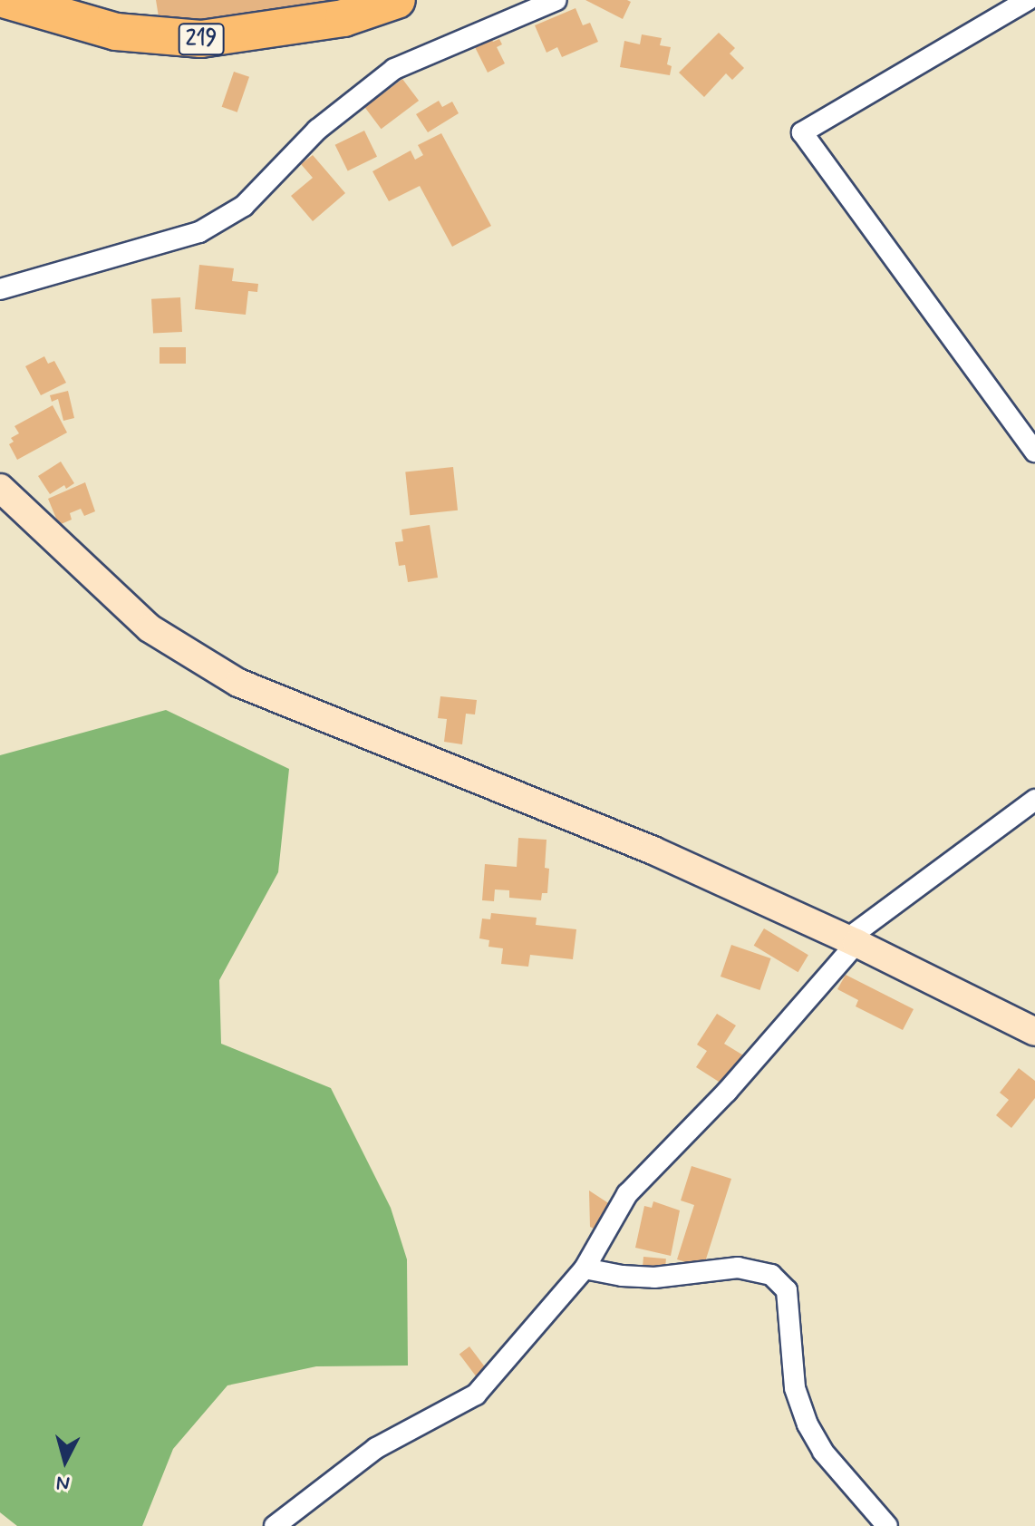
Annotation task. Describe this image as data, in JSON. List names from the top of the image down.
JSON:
{
  "streets": {
    "highway": ["219"]
  },
  "north": "bottom"
}
